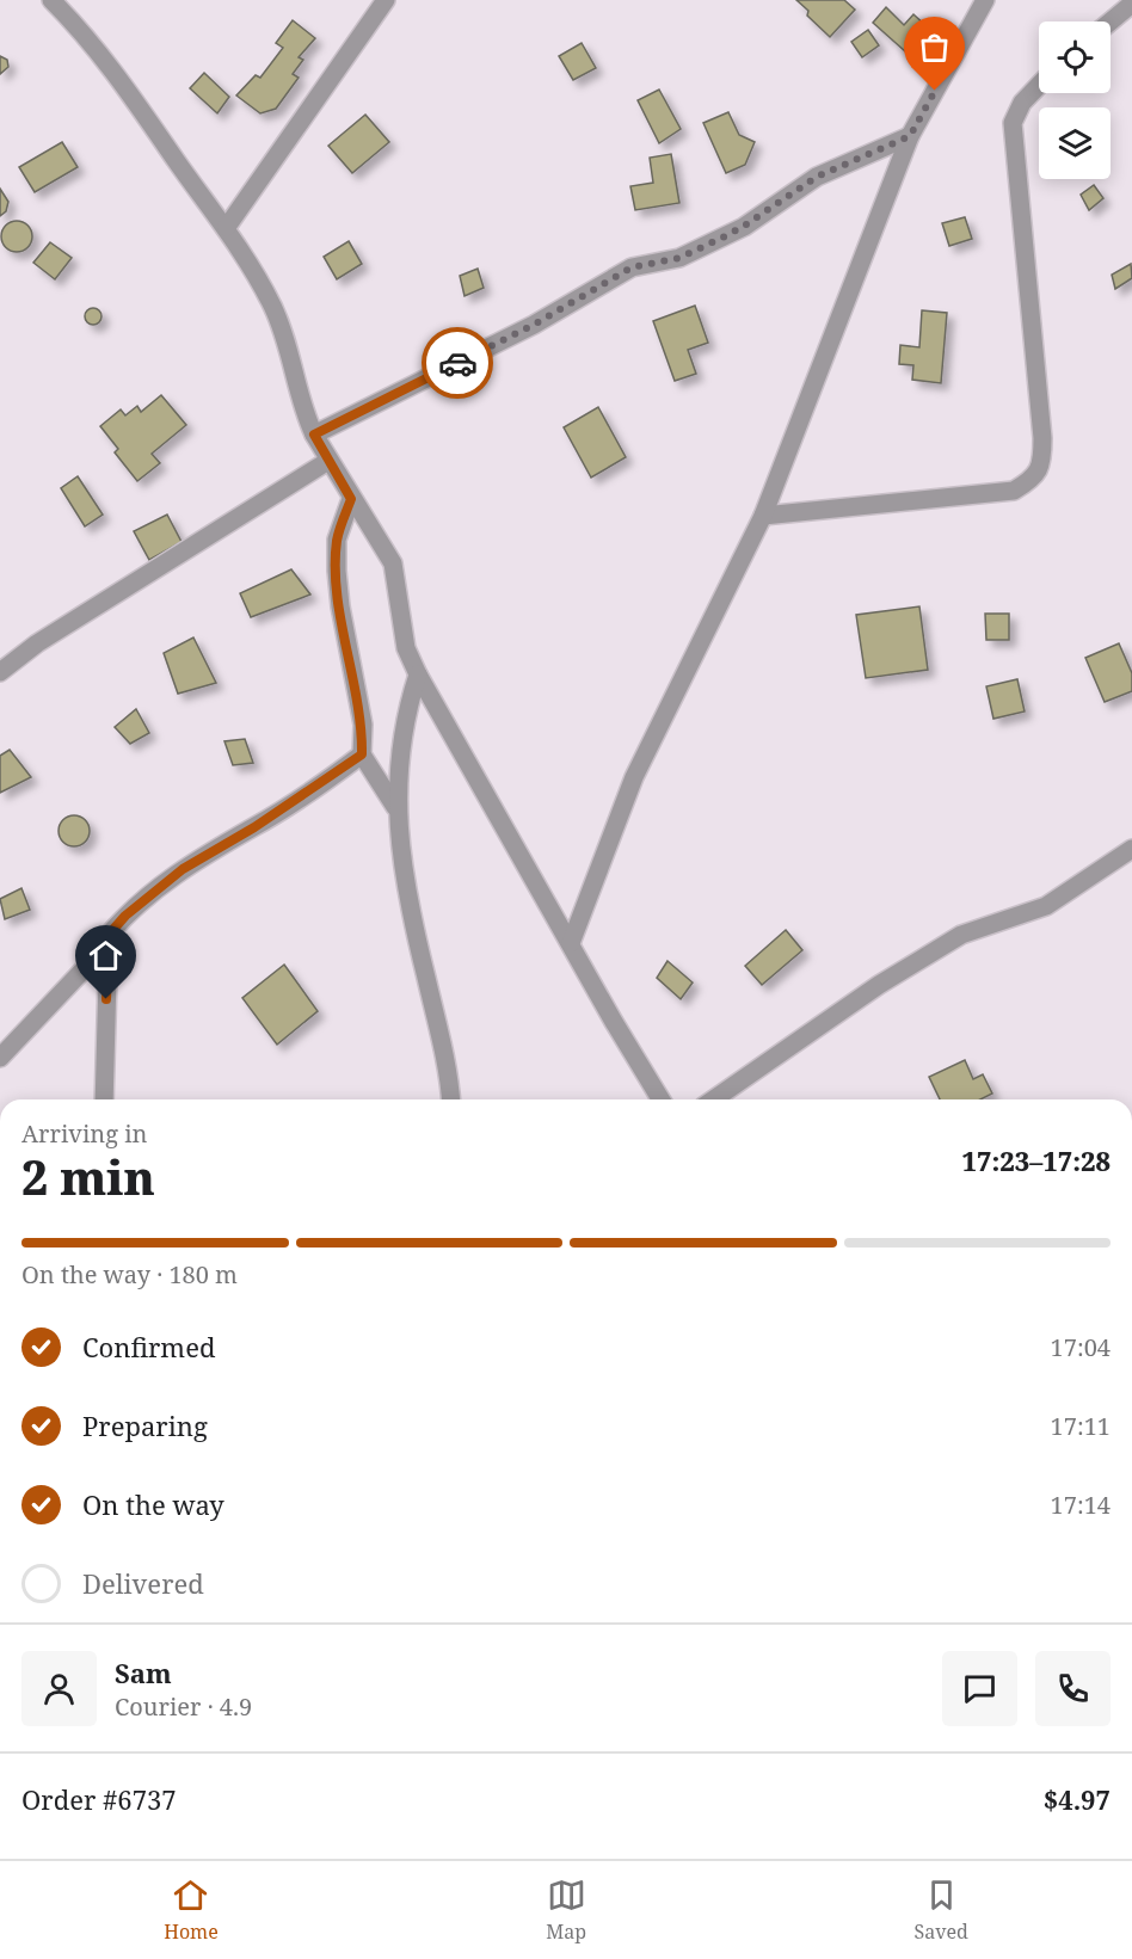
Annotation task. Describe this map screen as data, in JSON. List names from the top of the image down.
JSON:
{
  "page": {
    "heading": ["2 min", "Arriving in", "17:23–17:28"],
    "panel": [
      "Sam",
      "Courier · 4.9",
      "Order #6737",
      "$4.97"
    ],
    "bar": "On the way · 180 m",
    "list": [
      ["Confirmed", "17:04"],
      ["Preparing", "17:11"],
      ["On the way", "17:14"],
      "Delivered"
    ],
    "tabs": ["Home", "Map", "Saved"]
  }
}
